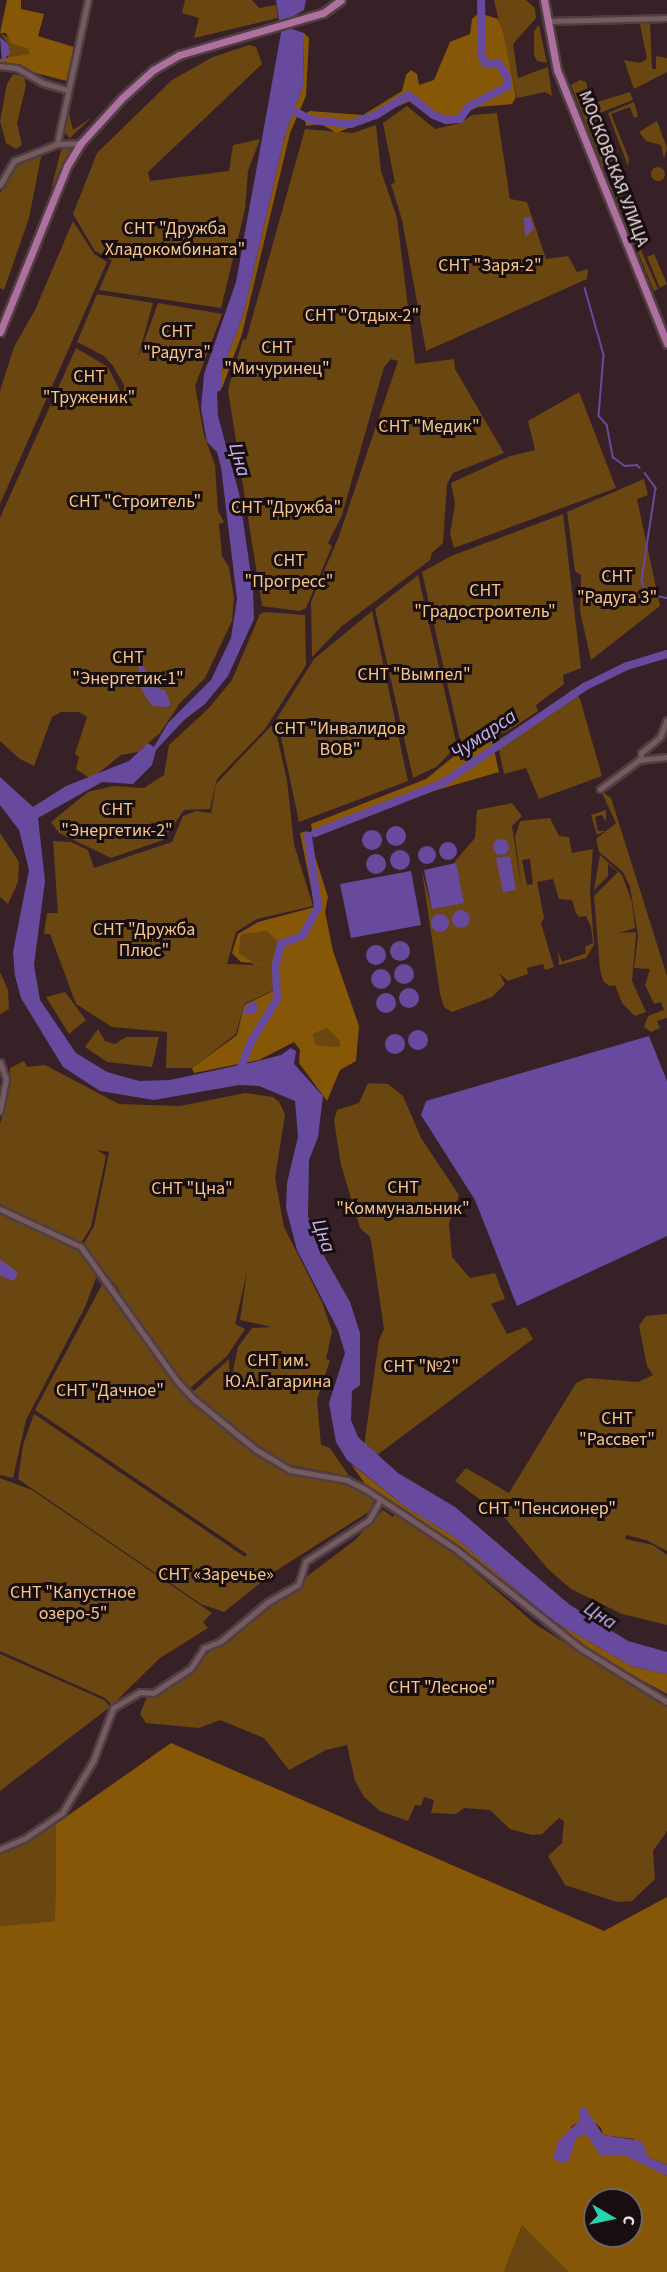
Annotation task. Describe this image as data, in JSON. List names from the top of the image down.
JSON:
{
  "streets": {
    "main road": ["МОСКОВСКАЯ УЛИЦА"]
  },
  "water": ["Цна", "Чумарса"],
  "parks": [
    "СНТ \"Дружба Хладокомбината\"",
    "СНТ \"Заря-2\"",
    "СНТ \"Отдых-2\"",
    "СНТ \"Радуга\"",
    "СНТ \"Мичуринец\"",
    "СНТ \"Труженик\"",
    "СНТ \"Медик\"",
    "СНТ \"Строитель\"",
    "СНТ \"Дружба\"",
    "СНТ \"Прогресс\"",
    "СНТ \"Радуга 3\"",
    "СНТ \"Градостроитель\"",
    "СНТ \"Энергетик-1\"",
    "СНТ \"Вымпел\"",
    "СНТ \"Инвалидов ВОВ\"",
    "СНТ \"Энергетик-2\"",
    "СНТ \"Дружба Плюс\"",
    "СНТ \"Цна\"",
    "СНТ \"Коммунальник\"",
    "СНТ им. Ю.А.Гагарина",
    "СНТ \"№2\"",
    "СНТ \"Дачное\"",
    "СНТ \"Рассвет\"",
    "СНТ \"Пенсионер\"",
    "СНТ «Заречье»",
    "СНТ \"Капустное озеро-5\"",
    "СНТ \"Лесное\""
  ],
  "north": "right"
}
